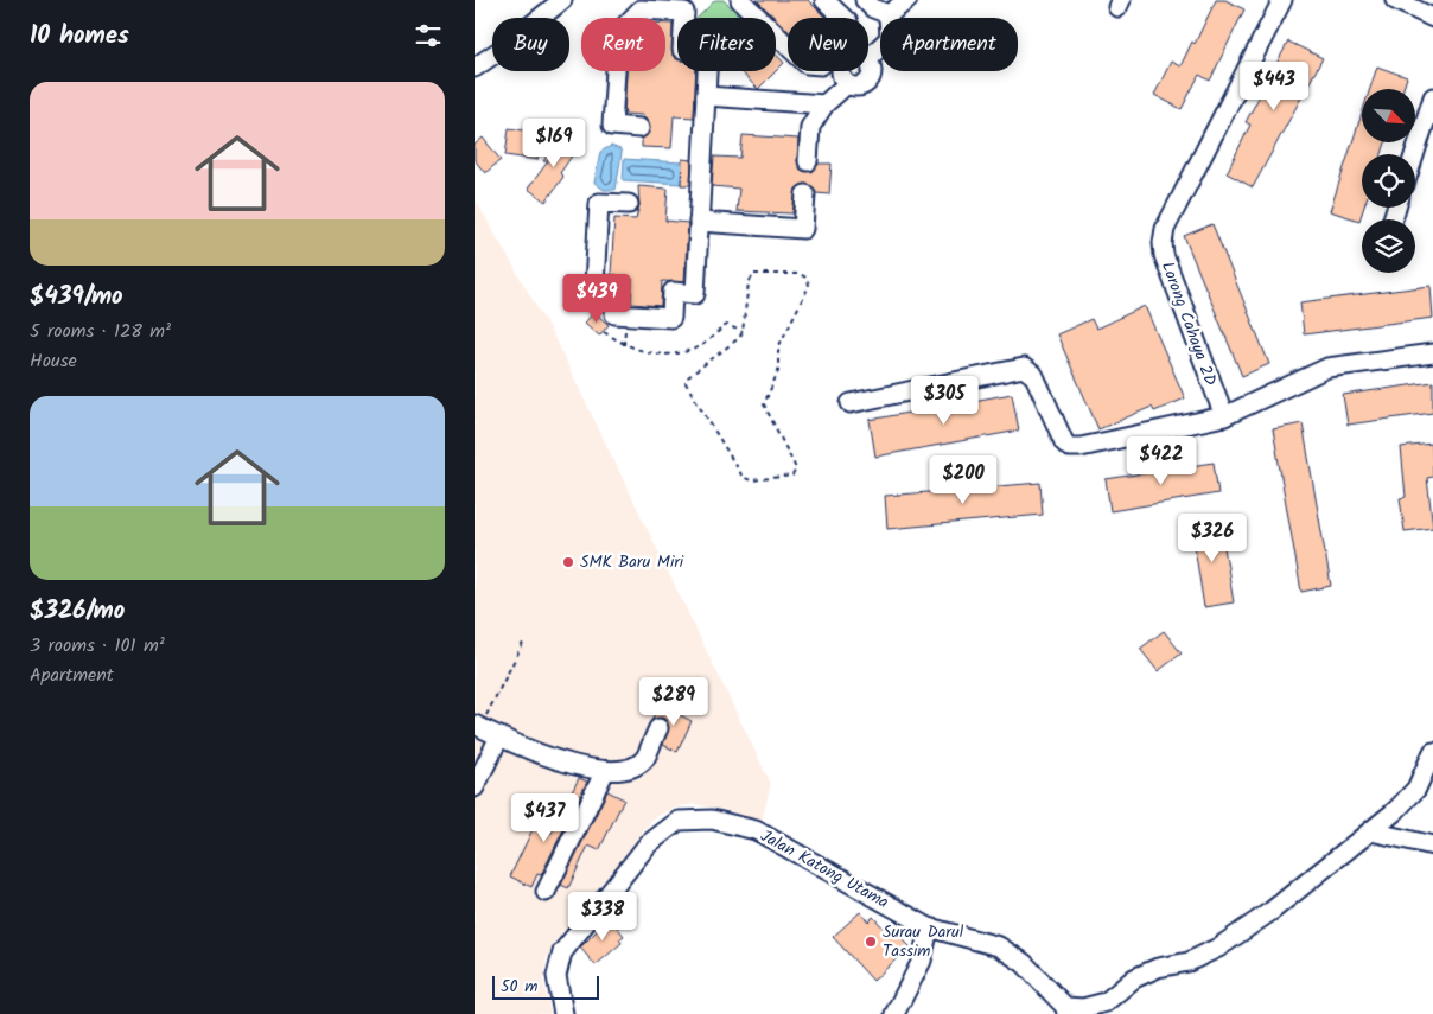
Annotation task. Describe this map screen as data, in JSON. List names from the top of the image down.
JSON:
{
  "streets": {
    "street": ["Lorong Cahaya 2D", "Jalan Katong Utama"]
  },
  "places": ["SMK Baru Miri", "Surau Darul Tassim"],
  "scale_bar": "50 m",
  "north": "bottom right",
  "page": {
    "heading": "10 homes",
    "chip": [
      "Buy",
      "Rent",
      "Filters",
      "New",
      "Apartment"
    ],
    "price": [
      "$443",
      "$169",
      "$439",
      "$305",
      "$422",
      "$200",
      "$326",
      "$289",
      "$437",
      "$338"
    ],
    "list": [
      {
        "name": "$439/mo",
        "note": "5 rooms · 128 m² · House"
      },
      {
        "name": "$326/mo",
        "note": "3 rooms · 101 m² · Apartment"
      }
    ],
    "scale": "50 m"
  }
}
